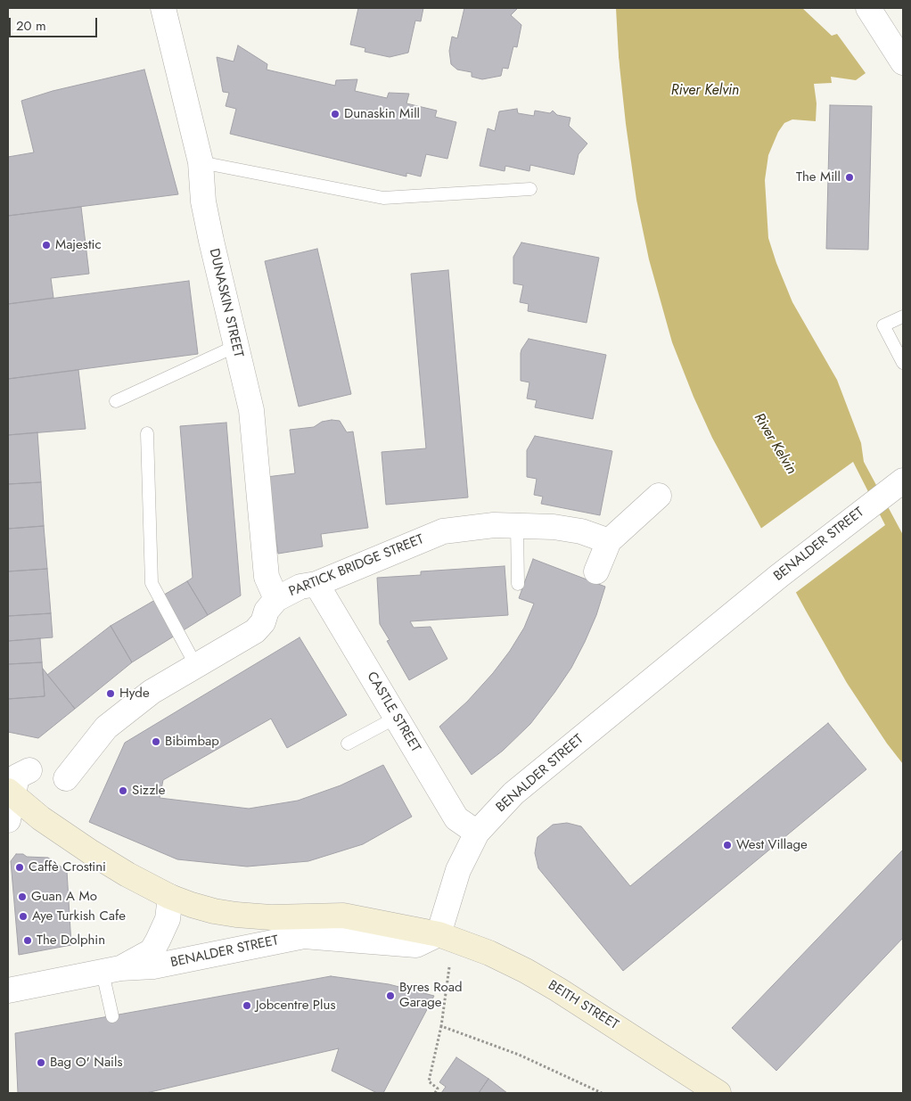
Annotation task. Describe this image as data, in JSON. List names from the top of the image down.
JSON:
{
  "streets": {
    "main road": ["BEITH STREET"],
    "street": [
      "DUNASKIN STREET",
      "BENALDER STREET",
      "PARTICK BRIDGE STREET",
      "CASTLE STREET"
    ]
  },
  "crossings": [
    ["DUNASKIN STREET", "PARTICK BRIDGE STREET"],
    ["BENALDER STREET", "CASTLE STREET"],
    ["BENALDER STREET", "BEITH STREET"],
    ["PARTICK BRIDGE STREET", "CASTLE STREET"]
  ],
  "water": ["River Kelvin"],
  "places": [
    "Dunaskin Mill",
    "The Mill",
    "Majestic",
    "Hyde",
    "Bibimbap",
    "Sizzle",
    "West Village",
    "Caffè Crostini",
    "Guan A Mo",
    "Aye Turkish Cafe",
    "The Dolphin",
    "Byres Road Garage",
    "Jobcentre Plus",
    "Bag O' Nails"
  ],
  "scale_bar": "20 m"
}
